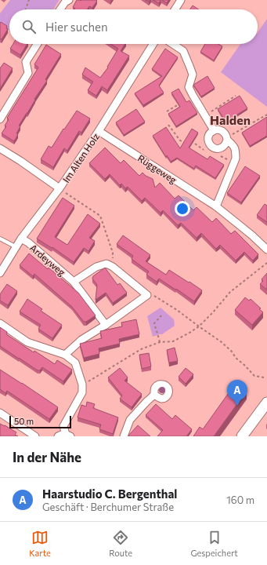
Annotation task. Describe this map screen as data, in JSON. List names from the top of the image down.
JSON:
{
  "streets": {
    "street": ["Im Alten Holz", "Rüggeweg", "Ardeyweg"]
  },
  "crossings": [
    ["Im Alten Holz", "Rüggeweg"],
    ["Im Alten Holz", "Ardeyweg"]
  ],
  "districts": ["Halden"],
  "scale_bar": "50 m",
  "page": {
    "search": "Hier suchen",
    "pins": "A",
    "scale": "50 m",
    "heading": "In der Nähe",
    "list": [
      {
        "mark": "A",
        "name": "Haarstudio C. Bergenthal",
        "note": "Geschäft · Berchumer Straße",
        "value": "160 m"
      }
    ],
    "nav": ["Karte", "Route", "Gespeichert"]
  }
}
